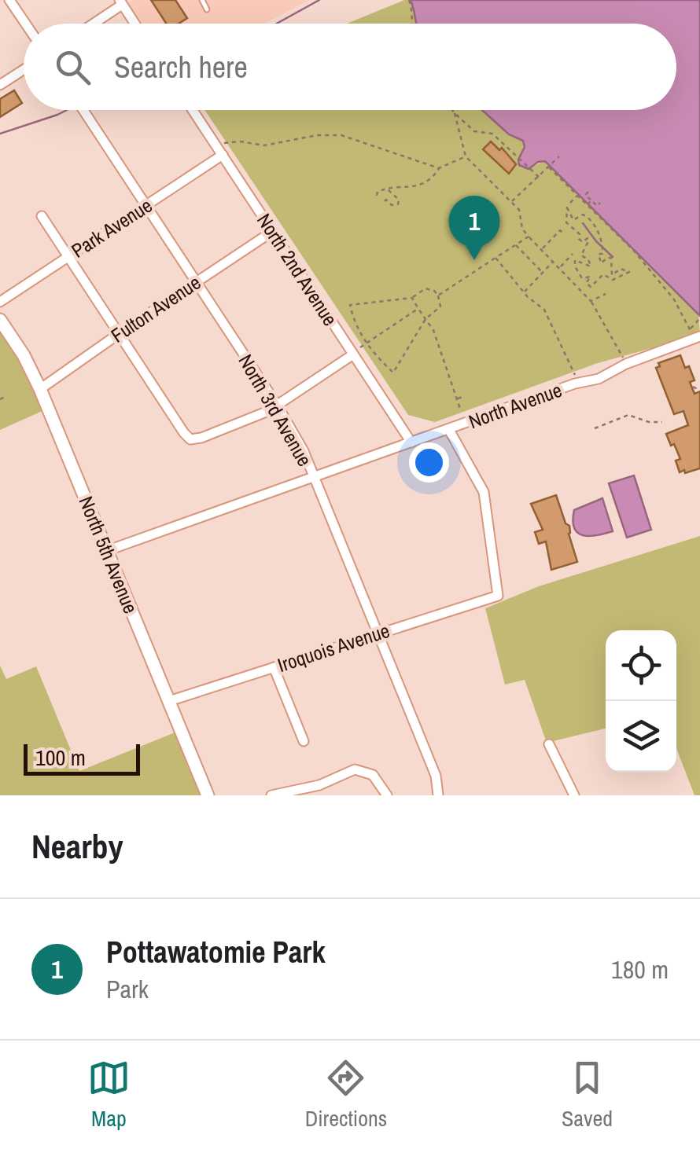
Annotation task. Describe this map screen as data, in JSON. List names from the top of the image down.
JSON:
{
  "streets": {
    "main road": ["North 5th Avenue"],
    "street": [
      "Park Avenue",
      "North 2nd Avenue",
      "Fulton Avenue",
      "North Avenue",
      "North 3rd Avenue",
      "Iroquois Avenue"
    ]
  },
  "crossings": [
    ["Park Avenue", "North 2nd Avenue"],
    ["Park Avenue", "North 3rd Avenue"],
    ["North 2nd Avenue", "Fulton Avenue"],
    ["North 2nd Avenue", "North Avenue"],
    ["Fulton Avenue", "North 3rd Avenue"],
    ["Fulton Avenue", "North 5th Avenue"],
    ["North Avenue", "North 3rd Avenue"],
    ["North Avenue", "North 5th Avenue"],
    ["North Avenue", "Iroquois Avenue"],
    ["North 3rd Avenue", "Iroquois Avenue"],
    ["North 5th Avenue", "Iroquois Avenue"]
  ],
  "scale_bar": "100 m",
  "page": {
    "search": "Search here",
    "pins": "1",
    "scale": "100 m",
    "heading": "Nearby",
    "list": [
      {
        "mark": "1",
        "name": "Pottawatomie Park",
        "note": "Park",
        "value": "180 m"
      }
    ],
    "nav": ["Map", "Directions", "Saved"]
  }
}
